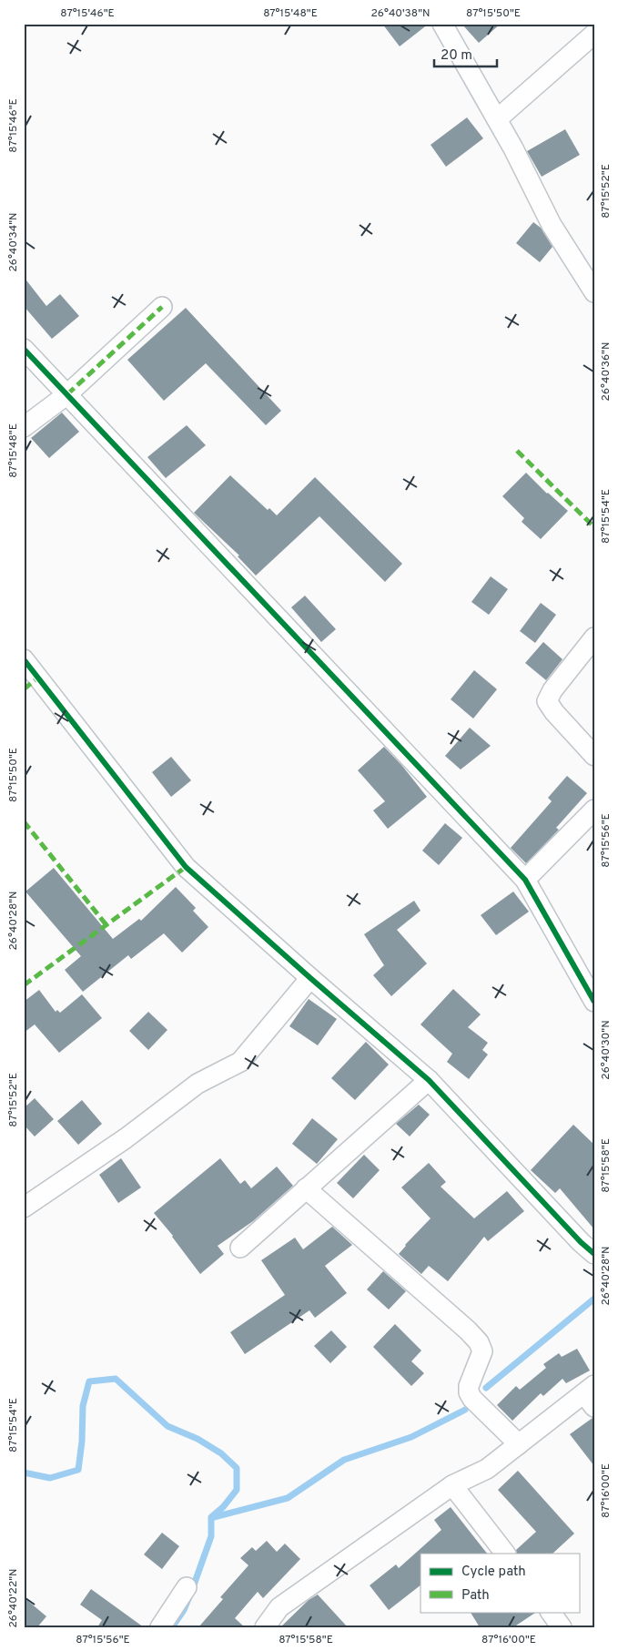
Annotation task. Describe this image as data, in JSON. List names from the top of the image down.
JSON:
{
  "legend": ["Cycle path", "Path"],
  "scale_bar": "20 m",
  "coordinates": [
    "87°15'46\"E",
    "87°15'48\"E",
    "26°40'38\"N",
    "87°15'50\"E",
    "87°15'52\"E",
    "26°40'34\"N",
    "26°40'36\"N",
    "87°15'54\"E",
    "87°15'56\"E",
    "26°40'28\"N",
    "26°40'30\"N",
    "87°15'58\"E",
    "87°16'00\"E",
    "26°40'22\"N"
  ]
}
